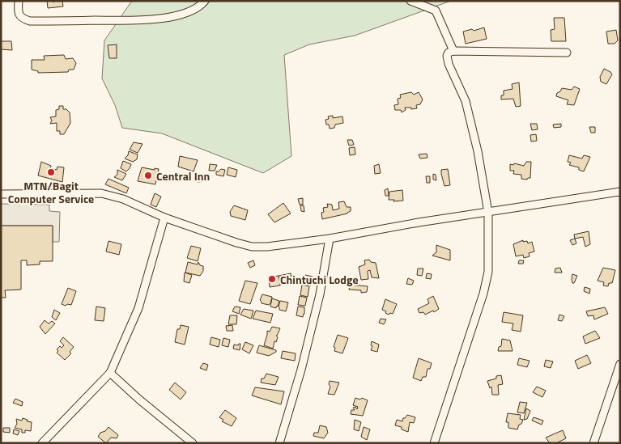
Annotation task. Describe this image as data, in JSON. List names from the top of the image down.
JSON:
{
  "places": ["MTN/Bagit Computer Service", "Central Inn", "Chintuchi Lodge"]
}
